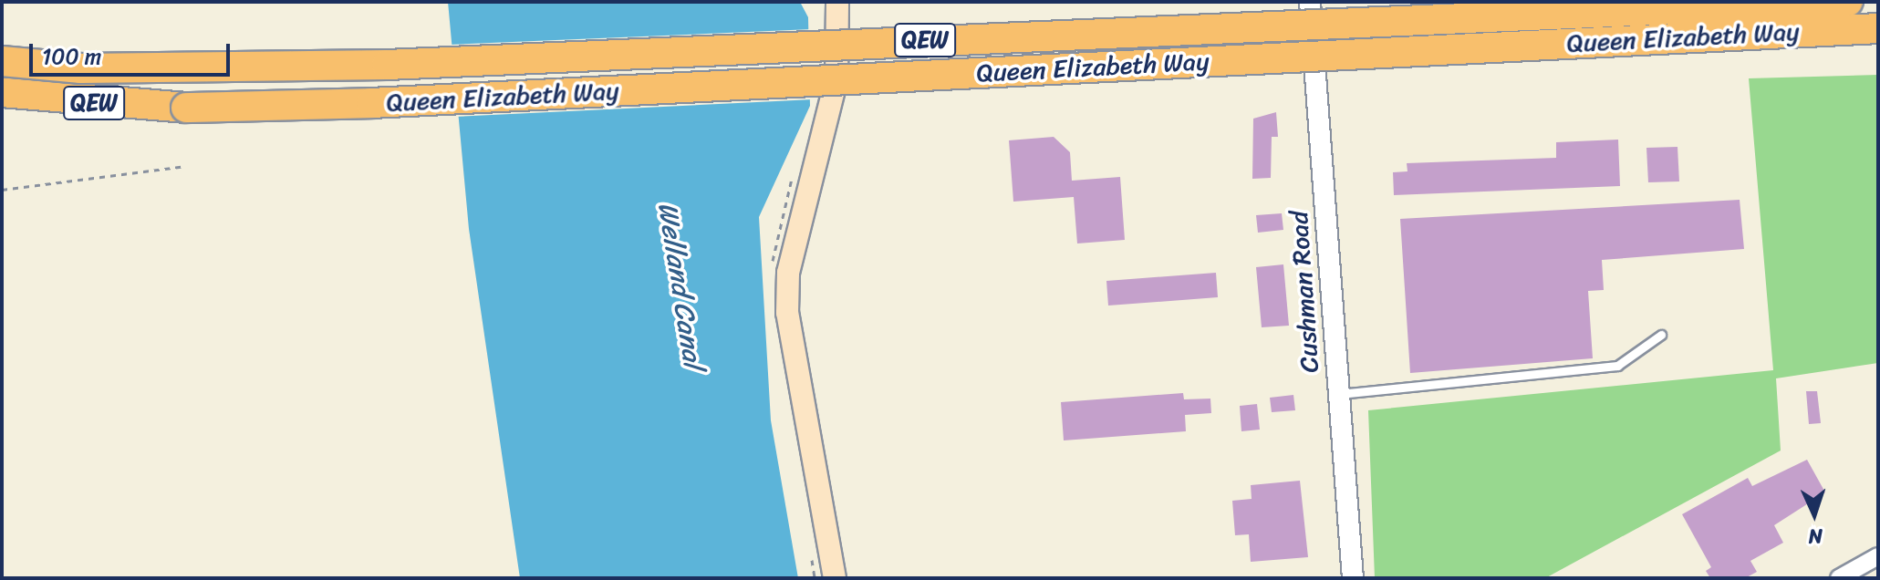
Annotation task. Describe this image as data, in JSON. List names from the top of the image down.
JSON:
{
  "streets": {
    "highway": ["Queen Elizabeth Way", "QEW"],
    "street": ["Cushman Road"]
  },
  "water": ["Welland Canal"],
  "scale_bar": "100 m",
  "north": "bottom"
}
